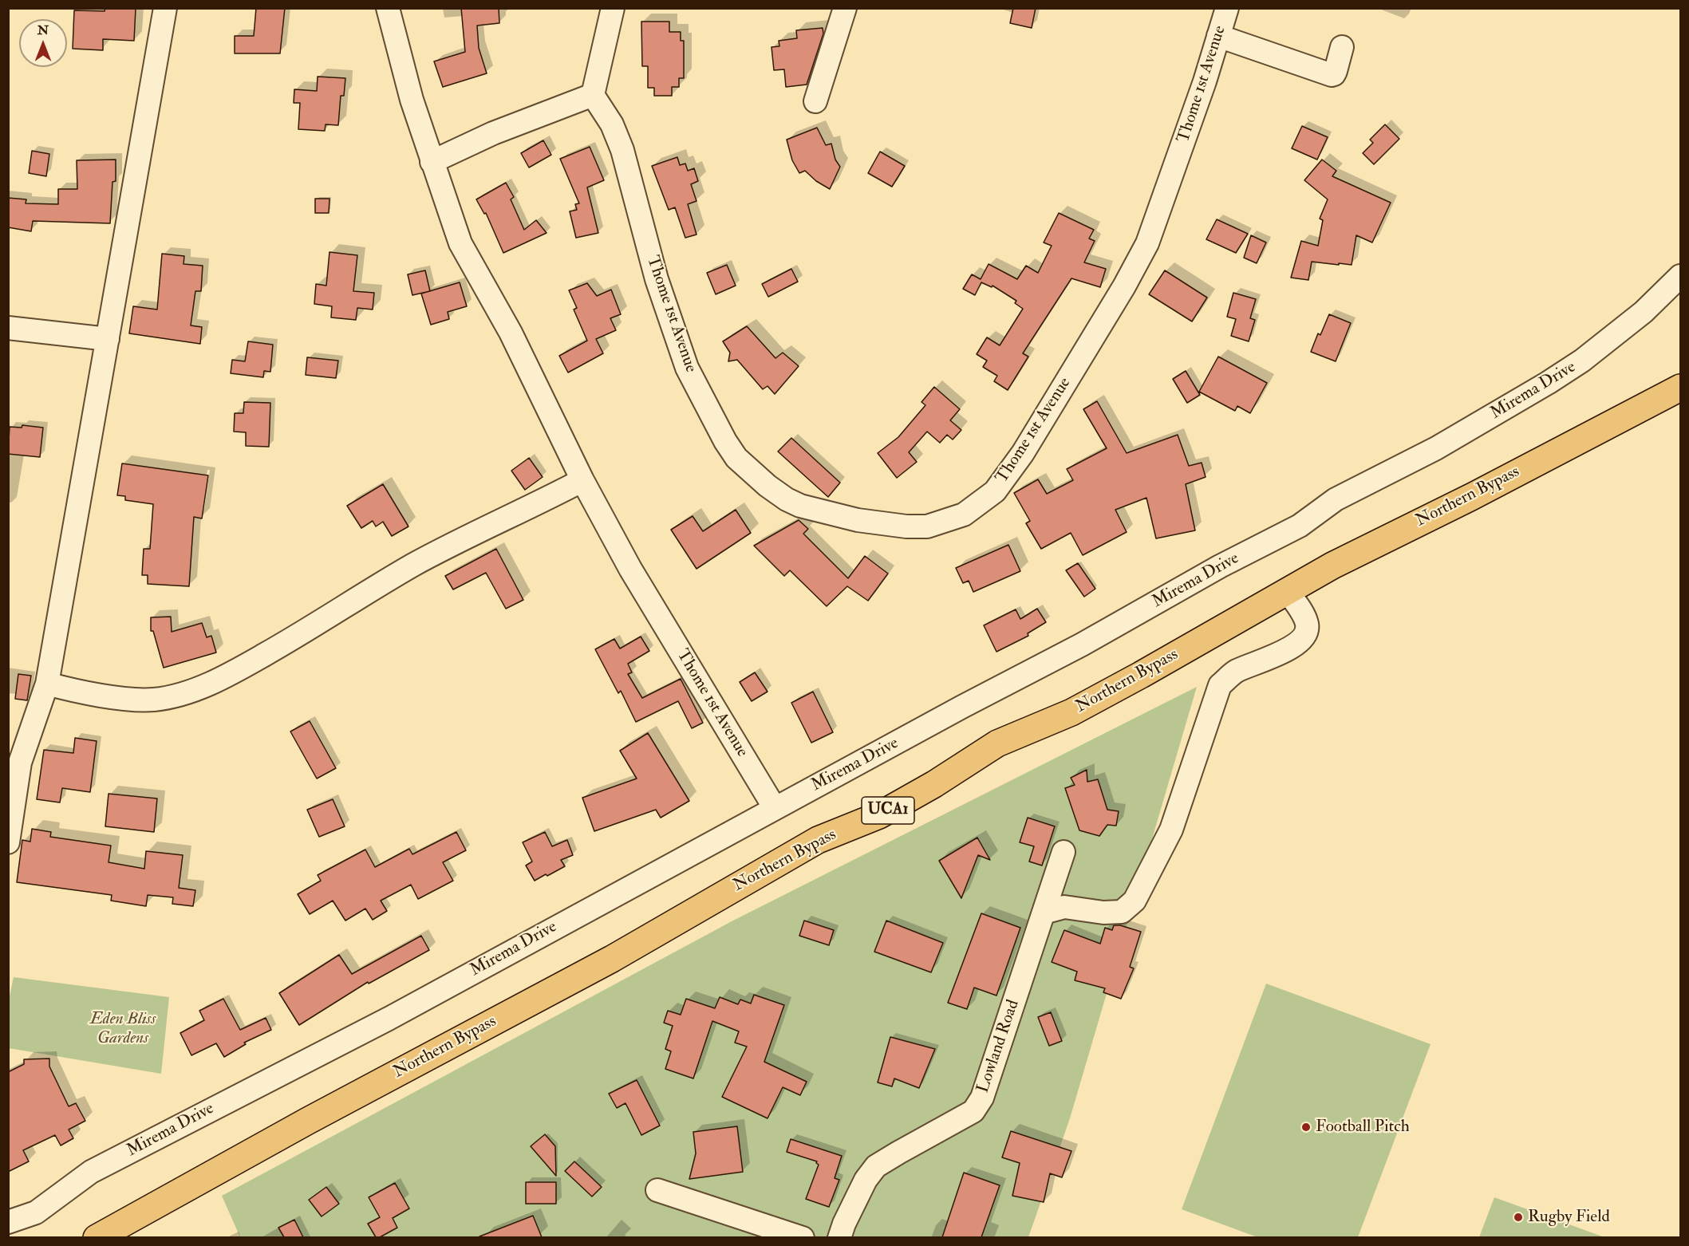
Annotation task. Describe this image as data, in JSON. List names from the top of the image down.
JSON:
{
  "streets": {
    "main road": ["Northern Bypass", "UCA1"],
    "street": ["Thome 1st Avenue", "Mirema Drive", "Lowland Road"]
  },
  "crossings": [
    ["Thome 1st Avenue", "Mirema Drive"]
  ],
  "parks": ["Eden Bliss Gardens"],
  "places": ["Football Pitch", "Rugby Field"],
  "north": "top"
}
